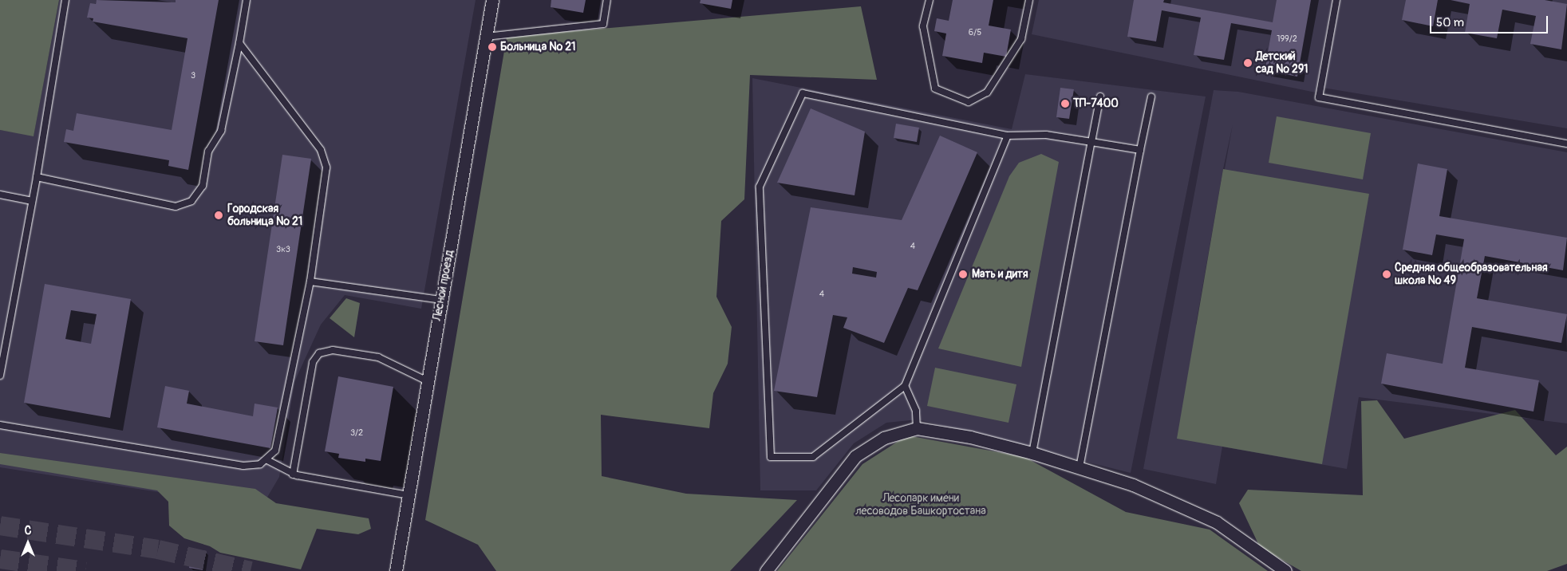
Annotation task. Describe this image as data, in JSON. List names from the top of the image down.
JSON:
{
  "streets": {
    "street": ["Лесной проезд"]
  },
  "parks": ["Лесопарк имени лесоводов Башкортостана"],
  "places": [
    "Больница № 21",
    "Детский сад № 291",
    "ТП-7400",
    "Городская больница № 21",
    "Мать и дитя",
    "Средняя общеобразовательная школа № 49"
  ],
  "house_numbers": [
    "6/5",
    "199/2",
    "3",
    "4",
    "3к3",
    "4",
    "3/2"
  ],
  "scale_bar": "50 m",
  "north": "top"
}
